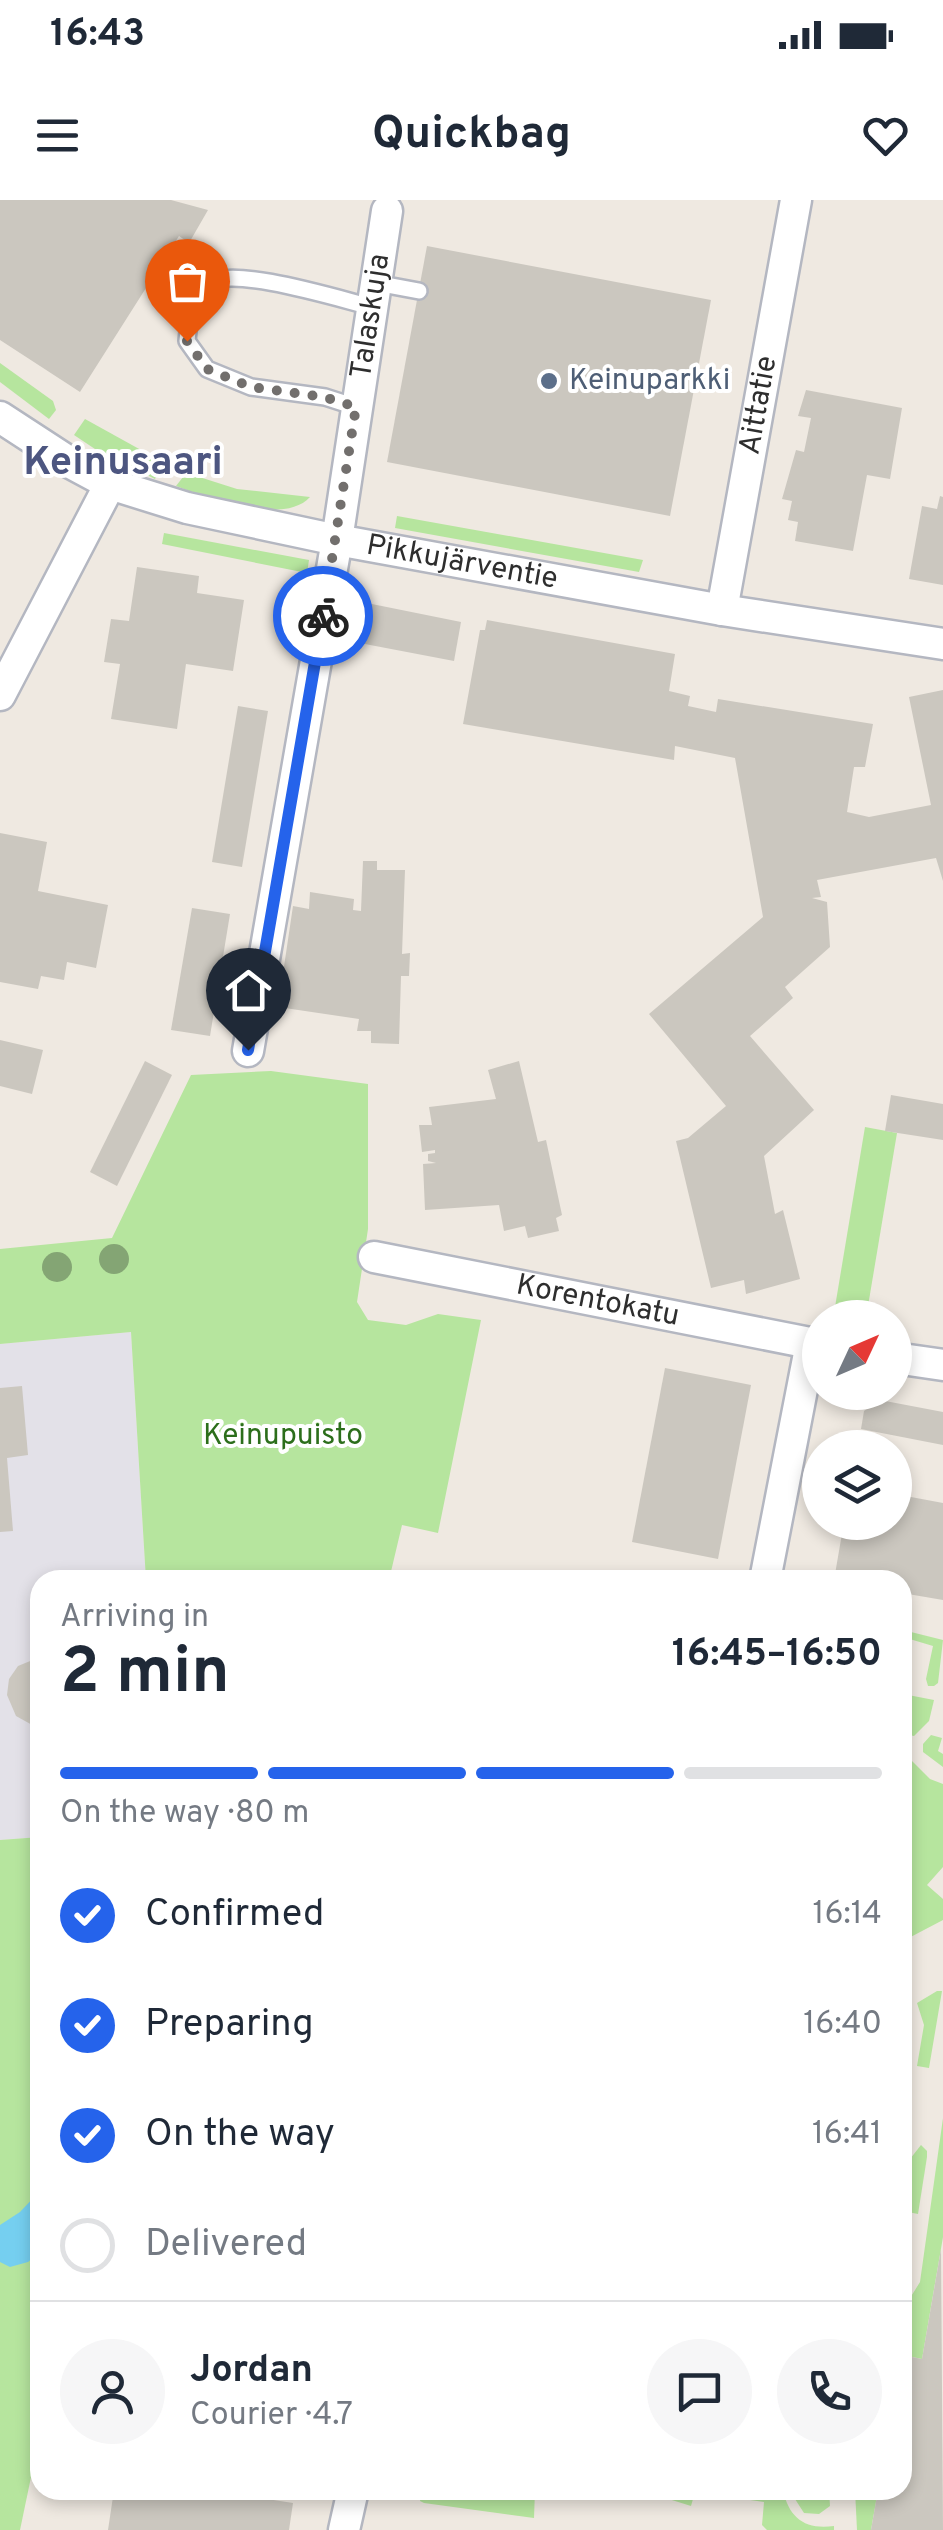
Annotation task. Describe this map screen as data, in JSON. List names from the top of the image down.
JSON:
{
  "streets": {
    "street": [
      "Talaskuja",
      "Aittatie",
      "Pikkujärventie",
      "Korentokatu"
    ]
  },
  "crossings": [
    ["Talaskuja", "Pikkujärventie"],
    ["Aittatie", "Pikkujärventie"]
  ],
  "districts": ["Keinusaari"],
  "parks": ["Keinupuisto"],
  "places": ["Keinuparkki"],
  "north": "top right",
  "page": {
    "status": "16:43",
    "header": "Quickbag",
    "heading": ["2 min", "Arriving in", "16:45–16:50"],
    "panel": ["Jordan", "Courier · 4.7"],
    "bar": "On the way · 80 m",
    "list": [
      ["Confirmed", "16:14"],
      ["Preparing", "16:40"],
      ["On the way", "16:41"],
      "Delivered"
    ]
  }
}
